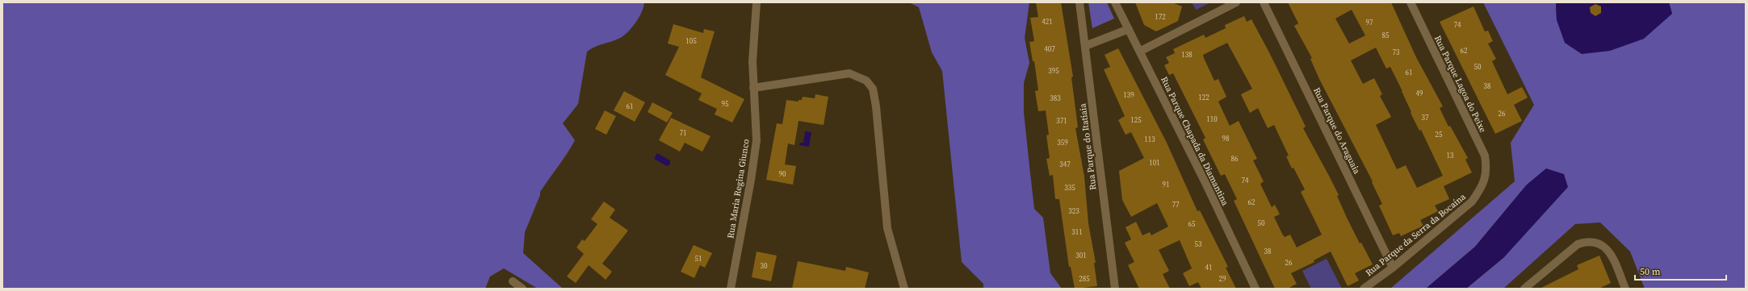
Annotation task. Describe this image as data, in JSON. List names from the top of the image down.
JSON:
{
  "streets": {
    "street": [
      "Rua Parque Lagoa do Peixe",
      "Rua Parque do Araguaia",
      "Rua Parque Chapada da Diamantina",
      "Rua Parque do Itatiaia",
      "Rua Maria Regina Giunco",
      "Rua Parque da Serra da Bocaína"
    ]
  },
  "crossings": [
    ["Rua Parque Lagoa do Peixe", "Rua Parque da Serra da Bocaína"],
    ["Rua Parque do Araguaia", "Rua Parque da Serra da Bocaína"]
  ],
  "house_numbers": [
    "172",
    "421",
    "97",
    "74",
    "85",
    "105",
    "407",
    "62",
    "73",
    "138",
    "50",
    "395",
    "61",
    "38",
    "49",
    "139",
    "122",
    "383",
    "95",
    "61",
    "26",
    "37",
    "110",
    "125",
    "371",
    "71",
    "25",
    "98",
    "113",
    "359",
    "13",
    "86",
    "101",
    "347",
    "90",
    "74",
    "91",
    "335",
    "62",
    "77",
    "323",
    "50",
    "65",
    "311",
    "53",
    "38",
    "301",
    "51",
    "26",
    "30",
    "41",
    "285",
    "29"
  ],
  "scale_bar": "50 m"
}
